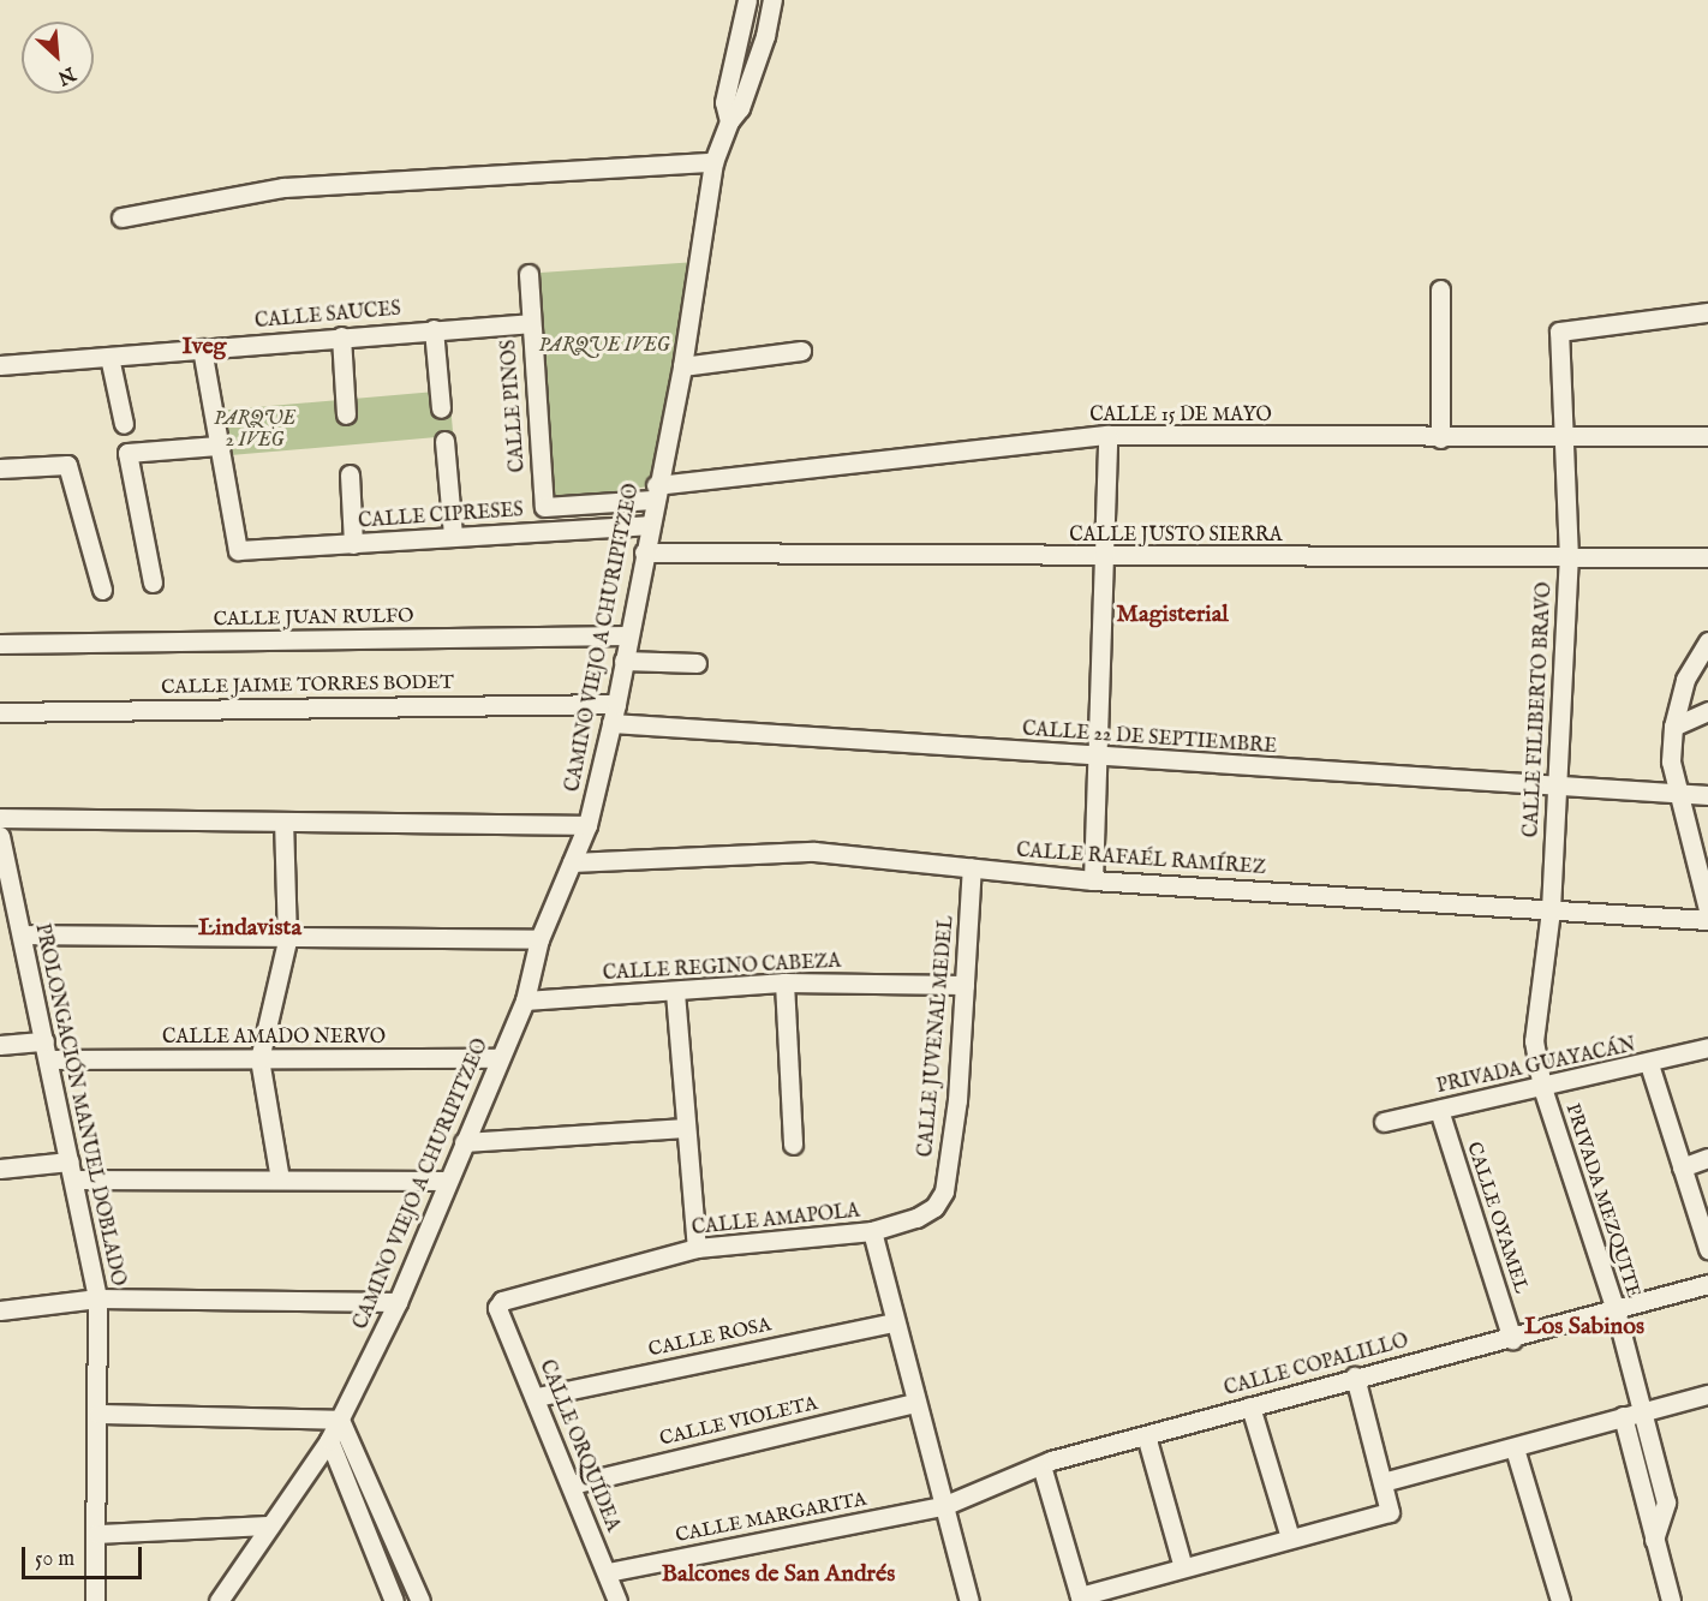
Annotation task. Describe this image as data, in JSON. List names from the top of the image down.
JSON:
{
  "streets": {
    "street": [
      "CALLE SAUCES",
      "CALLE PINOS",
      "CALLE 15 DE MAYO",
      "CALLE CIPRESES",
      "CALLE JUSTO SIERRA",
      "CALLE JUAN RULFO",
      "CAMINO VIEJO A CHURIPITZEO",
      "CALLE JAIME TORRES BODET",
      "CALLE FILIBERTO BRAVO",
      "CALLE 22 DE SEPTIEMBRE",
      "CALLE RAFAÉL RAMÍREZ",
      "CALLE REGINO CABEZA",
      "CALLE JUVENAL MEDEL",
      "CALLE AMADO NERVO",
      "PRIVADA GUAYACÁN",
      "PROLONGACIÓN MANUEL DOBLADO",
      "PRIVADA MEZQUITE",
      "CALLE OYAMEL",
      "CALLE AMAPOLA",
      "CALLE ROSA",
      "CALLE COPALILLO",
      "CALLE VIOLETA",
      "CALLE ORQUÍDEA",
      "CALLE MARGARITA"
    ]
  },
  "crossings": [
    ["CALLE SAUCES", "CALLE PINOS"],
    ["CALLE PINOS", "CALLE 15 DE MAYO"],
    ["CALLE PINOS", "CAMINO VIEJO A CHURIPITZEO"],
    ["CALLE 15 DE MAYO", "CAMINO VIEJO A CHURIPITZEO"],
    ["CALLE 15 DE MAYO", "CALLE FILIBERTO BRAVO"],
    ["CALLE CIPRESES", "CAMINO VIEJO A CHURIPITZEO"],
    ["CALLE JUSTO SIERRA", "CAMINO VIEJO A CHURIPITZEO"],
    ["CALLE JUSTO SIERRA", "CALLE FILIBERTO BRAVO"],
    ["CALLE JUAN RULFO", "CAMINO VIEJO A CHURIPITZEO"],
    ["CAMINO VIEJO A CHURIPITZEO", "CALLE JAIME TORRES BODET"],
    ["CAMINO VIEJO A CHURIPITZEO", "CALLE 22 DE SEPTIEMBRE"],
    ["CAMINO VIEJO A CHURIPITZEO", "CALLE RAFAÉL RAMÍREZ"],
    ["CAMINO VIEJO A CHURIPITZEO", "CALLE REGINO CABEZA"],
    ["CAMINO VIEJO A CHURIPITZEO", "CALLE AMADO NERVO"],
    ["CALLE FILIBERTO BRAVO", "CALLE 22 DE SEPTIEMBRE"],
    ["CALLE FILIBERTO BRAVO", "CALLE RAFAÉL RAMÍREZ"],
    ["CALLE FILIBERTO BRAVO", "PRIVADA GUAYACÁN"],
    ["CALLE FILIBERTO BRAVO", "PRIVADA MEZQUITE"],
    ["CALLE RAFAÉL RAMÍREZ", "CALLE JUVENAL MEDEL"],
    ["CALLE REGINO CABEZA", "CALLE JUVENAL MEDEL"],
    ["CALLE JUVENAL MEDEL", "CALLE AMAPOLA"],
    ["CALLE AMADO NERVO", "PROLONGACIÓN MANUEL DOBLADO"],
    ["PRIVADA GUAYACÁN", "PRIVADA MEZQUITE"],
    ["PRIVADA GUAYACÁN", "CALLE OYAMEL"],
    ["PRIVADA MEZQUITE", "CALLE COPALILLO"],
    ["CALLE OYAMEL", "CALLE COPALILLO"],
    ["CALLE AMAPOLA", "CALLE ORQUÍDEA"],
    ["CALLE ROSA", "CALLE ORQUÍDEA"],
    ["CALLE COPALILLO", "CALLE MARGARITA"],
    ["CALLE VIOLETA", "CALLE ORQUÍDEA"],
    ["CALLE ORQUÍDEA", "CALLE MARGARITA"]
  ],
  "districts": [
    "Iveg",
    "Magisterial",
    "Lindavista",
    "Los Sabinos",
    "Balcones de San Andrés"
  ],
  "parks": ["PARQUE IVEG", "PARQUE 2 IVEG"],
  "scale_bar": "50 m",
  "north": "bottom right"
}
